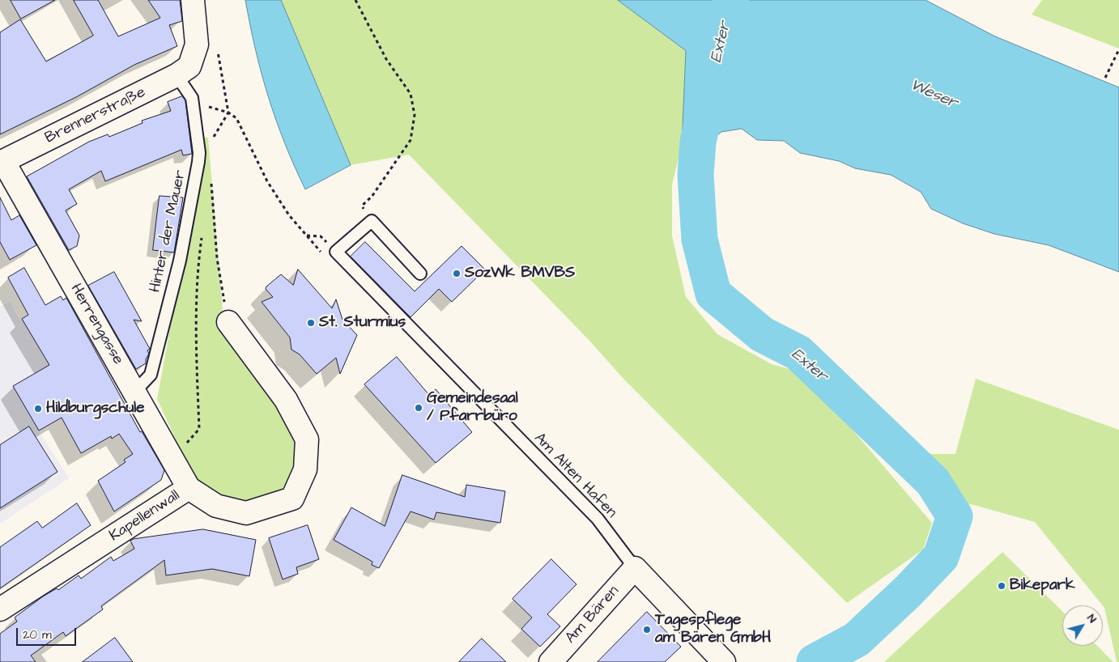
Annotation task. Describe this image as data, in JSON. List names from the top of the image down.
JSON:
{
  "streets": {
    "street": [
      "Brennerstraße",
      "Herrengasse",
      "Kapellenwall",
      "Am Bären"
    ],
    "lane": ["Hinter der Mauer", "Am Alten Hafen"]
  },
  "crossings": [
    ["Brennerstraße", "Hinter der Mauer"],
    ["Brennerstraße", "Herrengasse"],
    ["Hinter der Mauer", "Herrengasse"],
    ["Herrengasse", "Kapellenwall"],
    ["Am Alten Hafen", "Am Bären"]
  ],
  "water": ["Exter", "Weser"],
  "places": [
    "SozWk BMVBS",
    "St. Sturmius",
    "Gemeindesaal / Pfarrbüro",
    "Hildburgschule",
    "Bikepark",
    "Tagespflege am Bären GmbH"
  ],
  "scale_bar": "20 m",
  "north": "top right"
}
